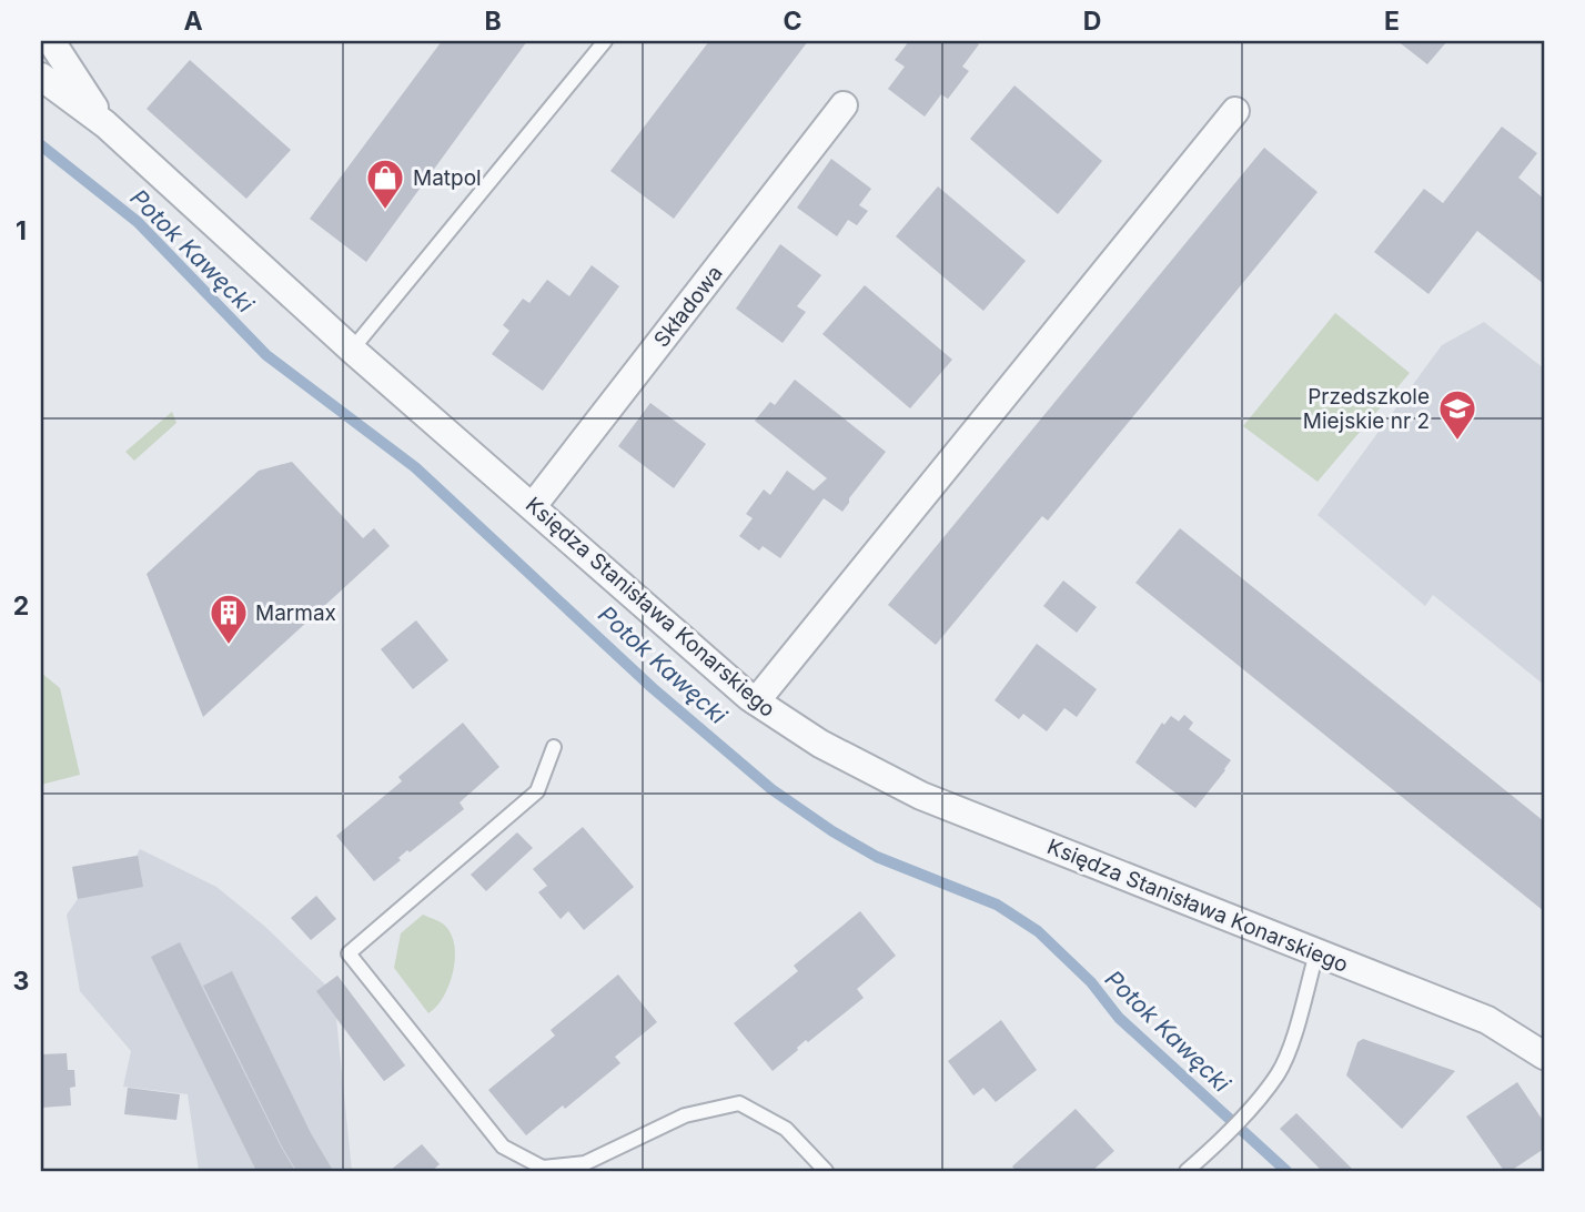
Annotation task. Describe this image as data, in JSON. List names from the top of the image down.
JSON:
{
  "streets": {
    "street": ["Składowa", "Księdza Stanisława Konarskiego"]
  },
  "crossings": [
    ["Składowa", "Księdza Stanisława Konarskiego"]
  ],
  "water": ["Potok Kawęcki"],
  "places": {
    "shop": ["Matpol"],
    "school or university": ["Przedszkole Miejskie nr 2"],
    "building": ["Marmax"]
  },
  "grid": {
    "columns": [
      "A",
      "B",
      "C",
      "D",
      "E"
    ],
    "rows": ["1", "2", "3"]
  }
}
